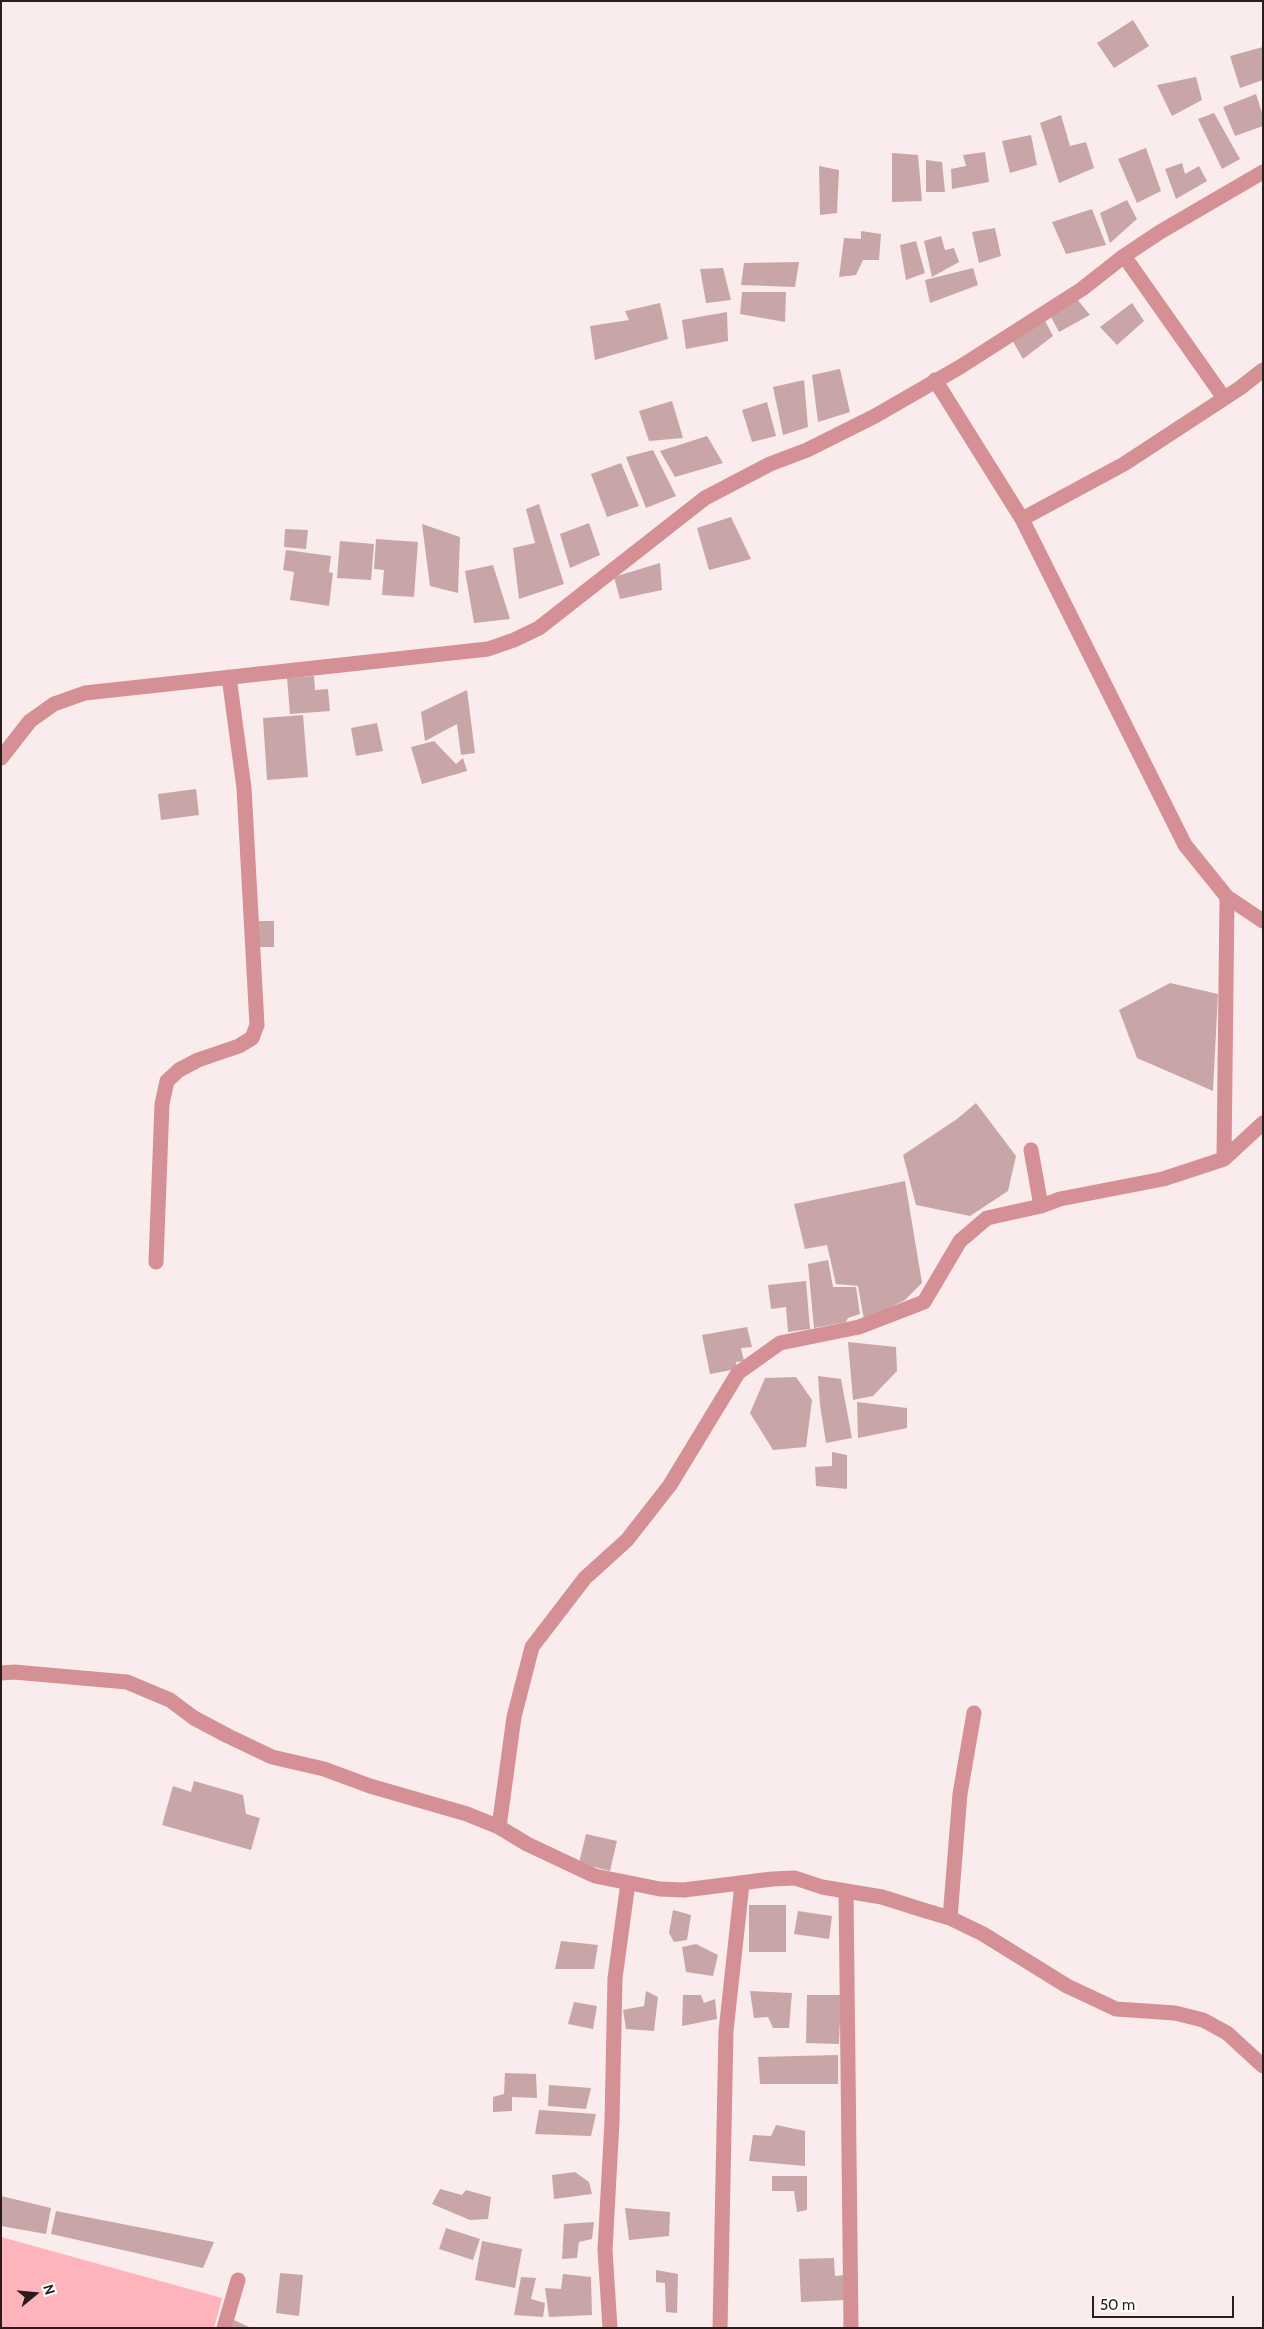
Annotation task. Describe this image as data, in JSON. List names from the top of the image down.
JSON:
{
  "scale_bar": "50 m",
  "north": "right"
}
